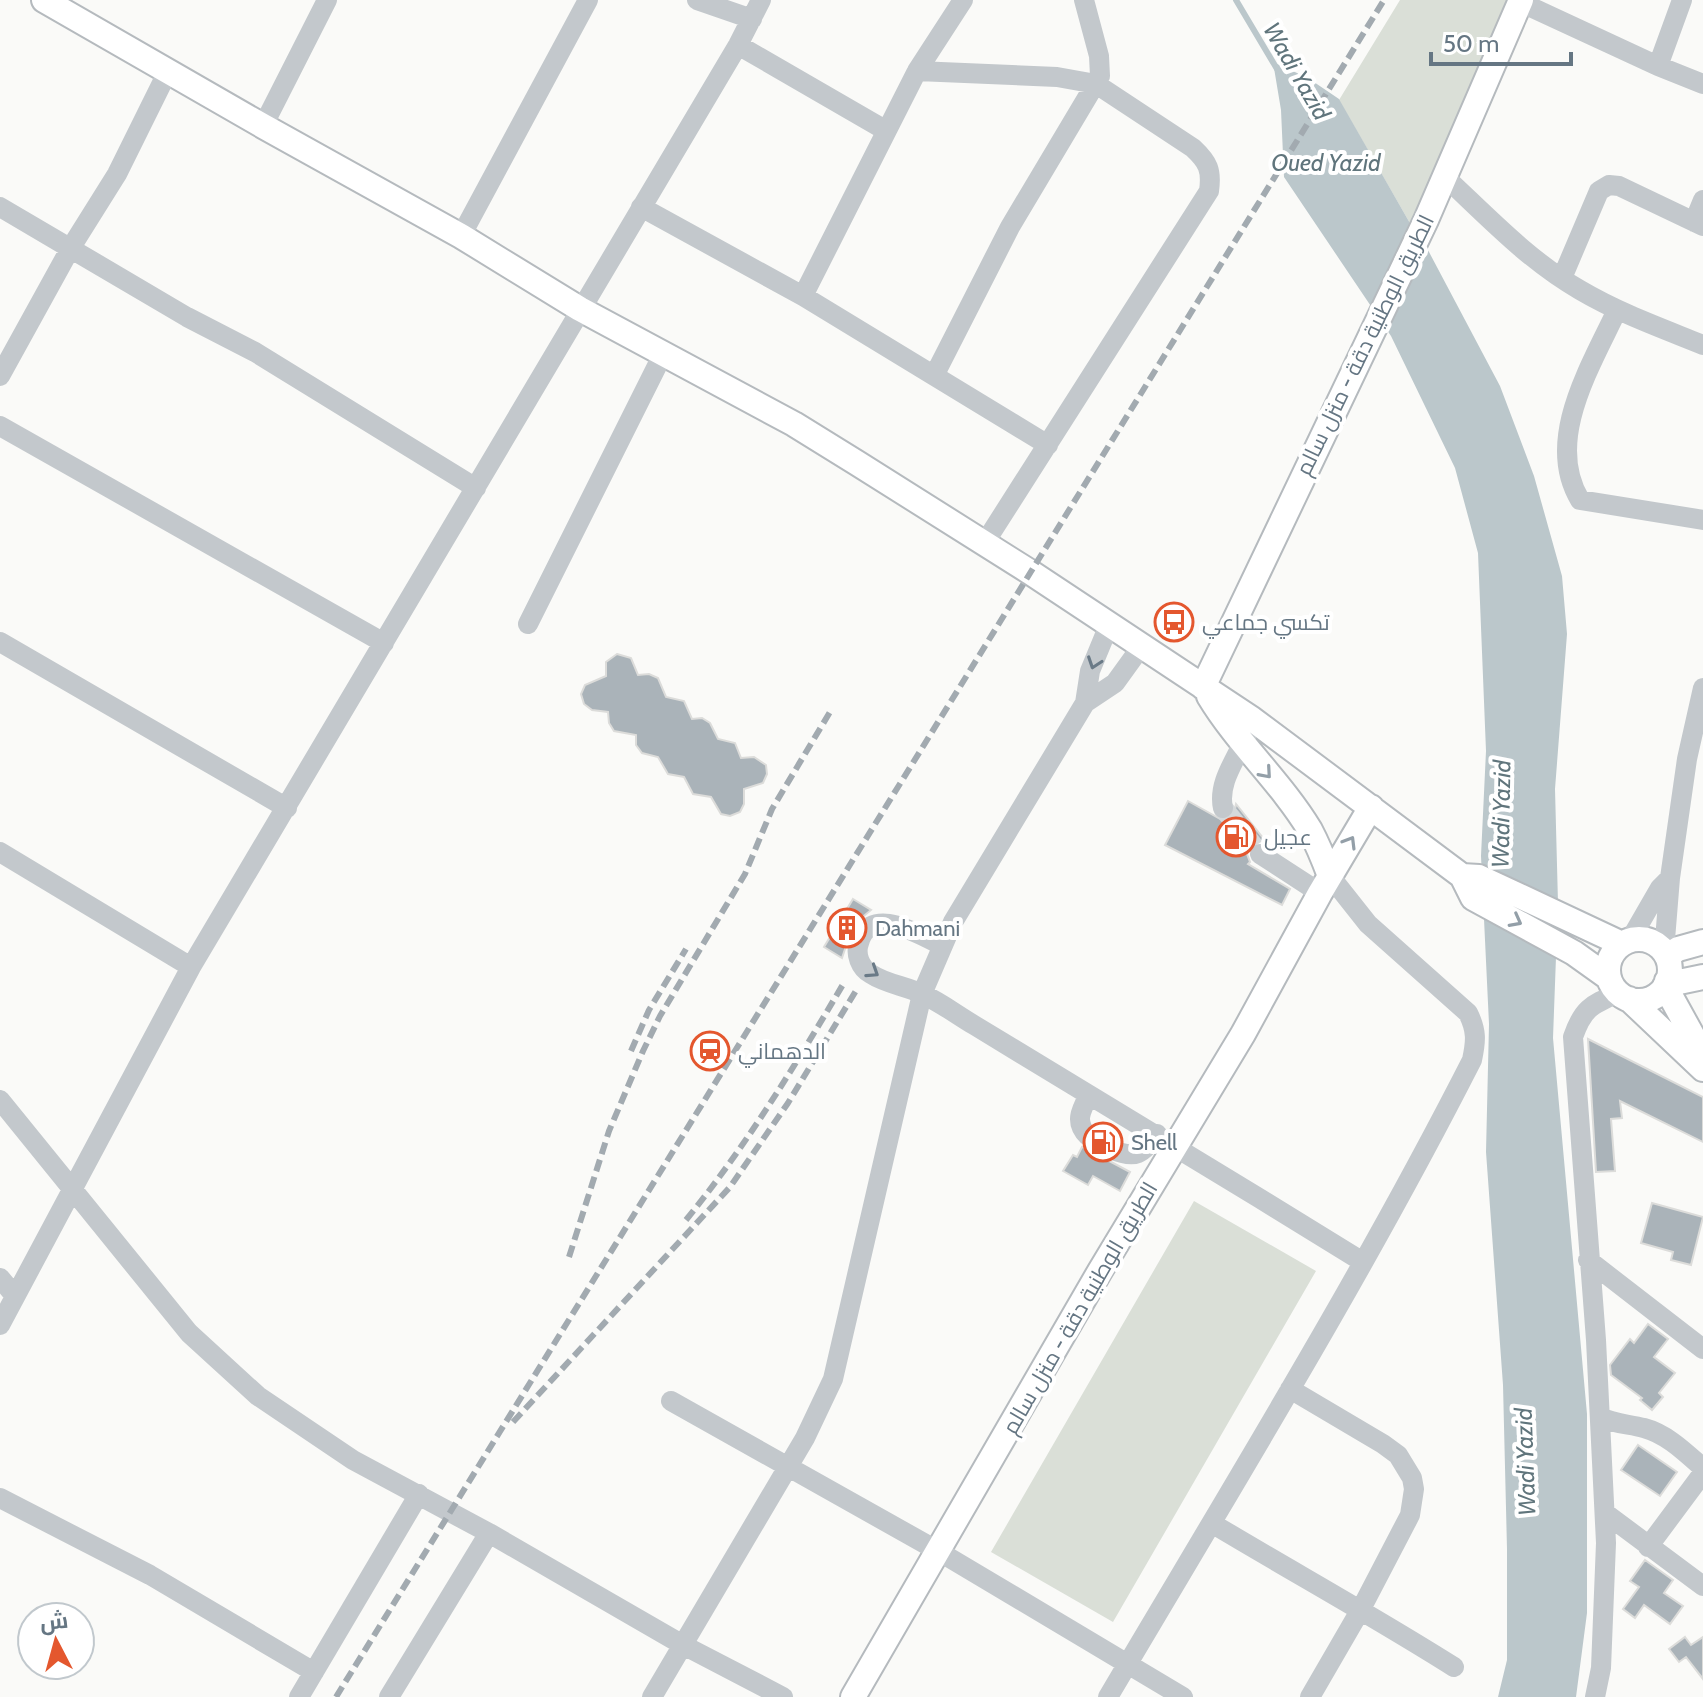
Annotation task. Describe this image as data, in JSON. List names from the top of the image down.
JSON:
{
  "streets": {
    "main road": ["الطريق الوطنية دقة - منزل سالم"]
  },
  "water": ["Wadi Yazid", "Oued Yazid"],
  "places": {
    "bus stop": ["تكسي جماعي"],
    "fuel station": ["عجيل", "Shell"],
    "building": ["Dahmani"],
    "station": ["الدهماني"]
  },
  "scale_bar": "50 m",
  "north": "top"
}
